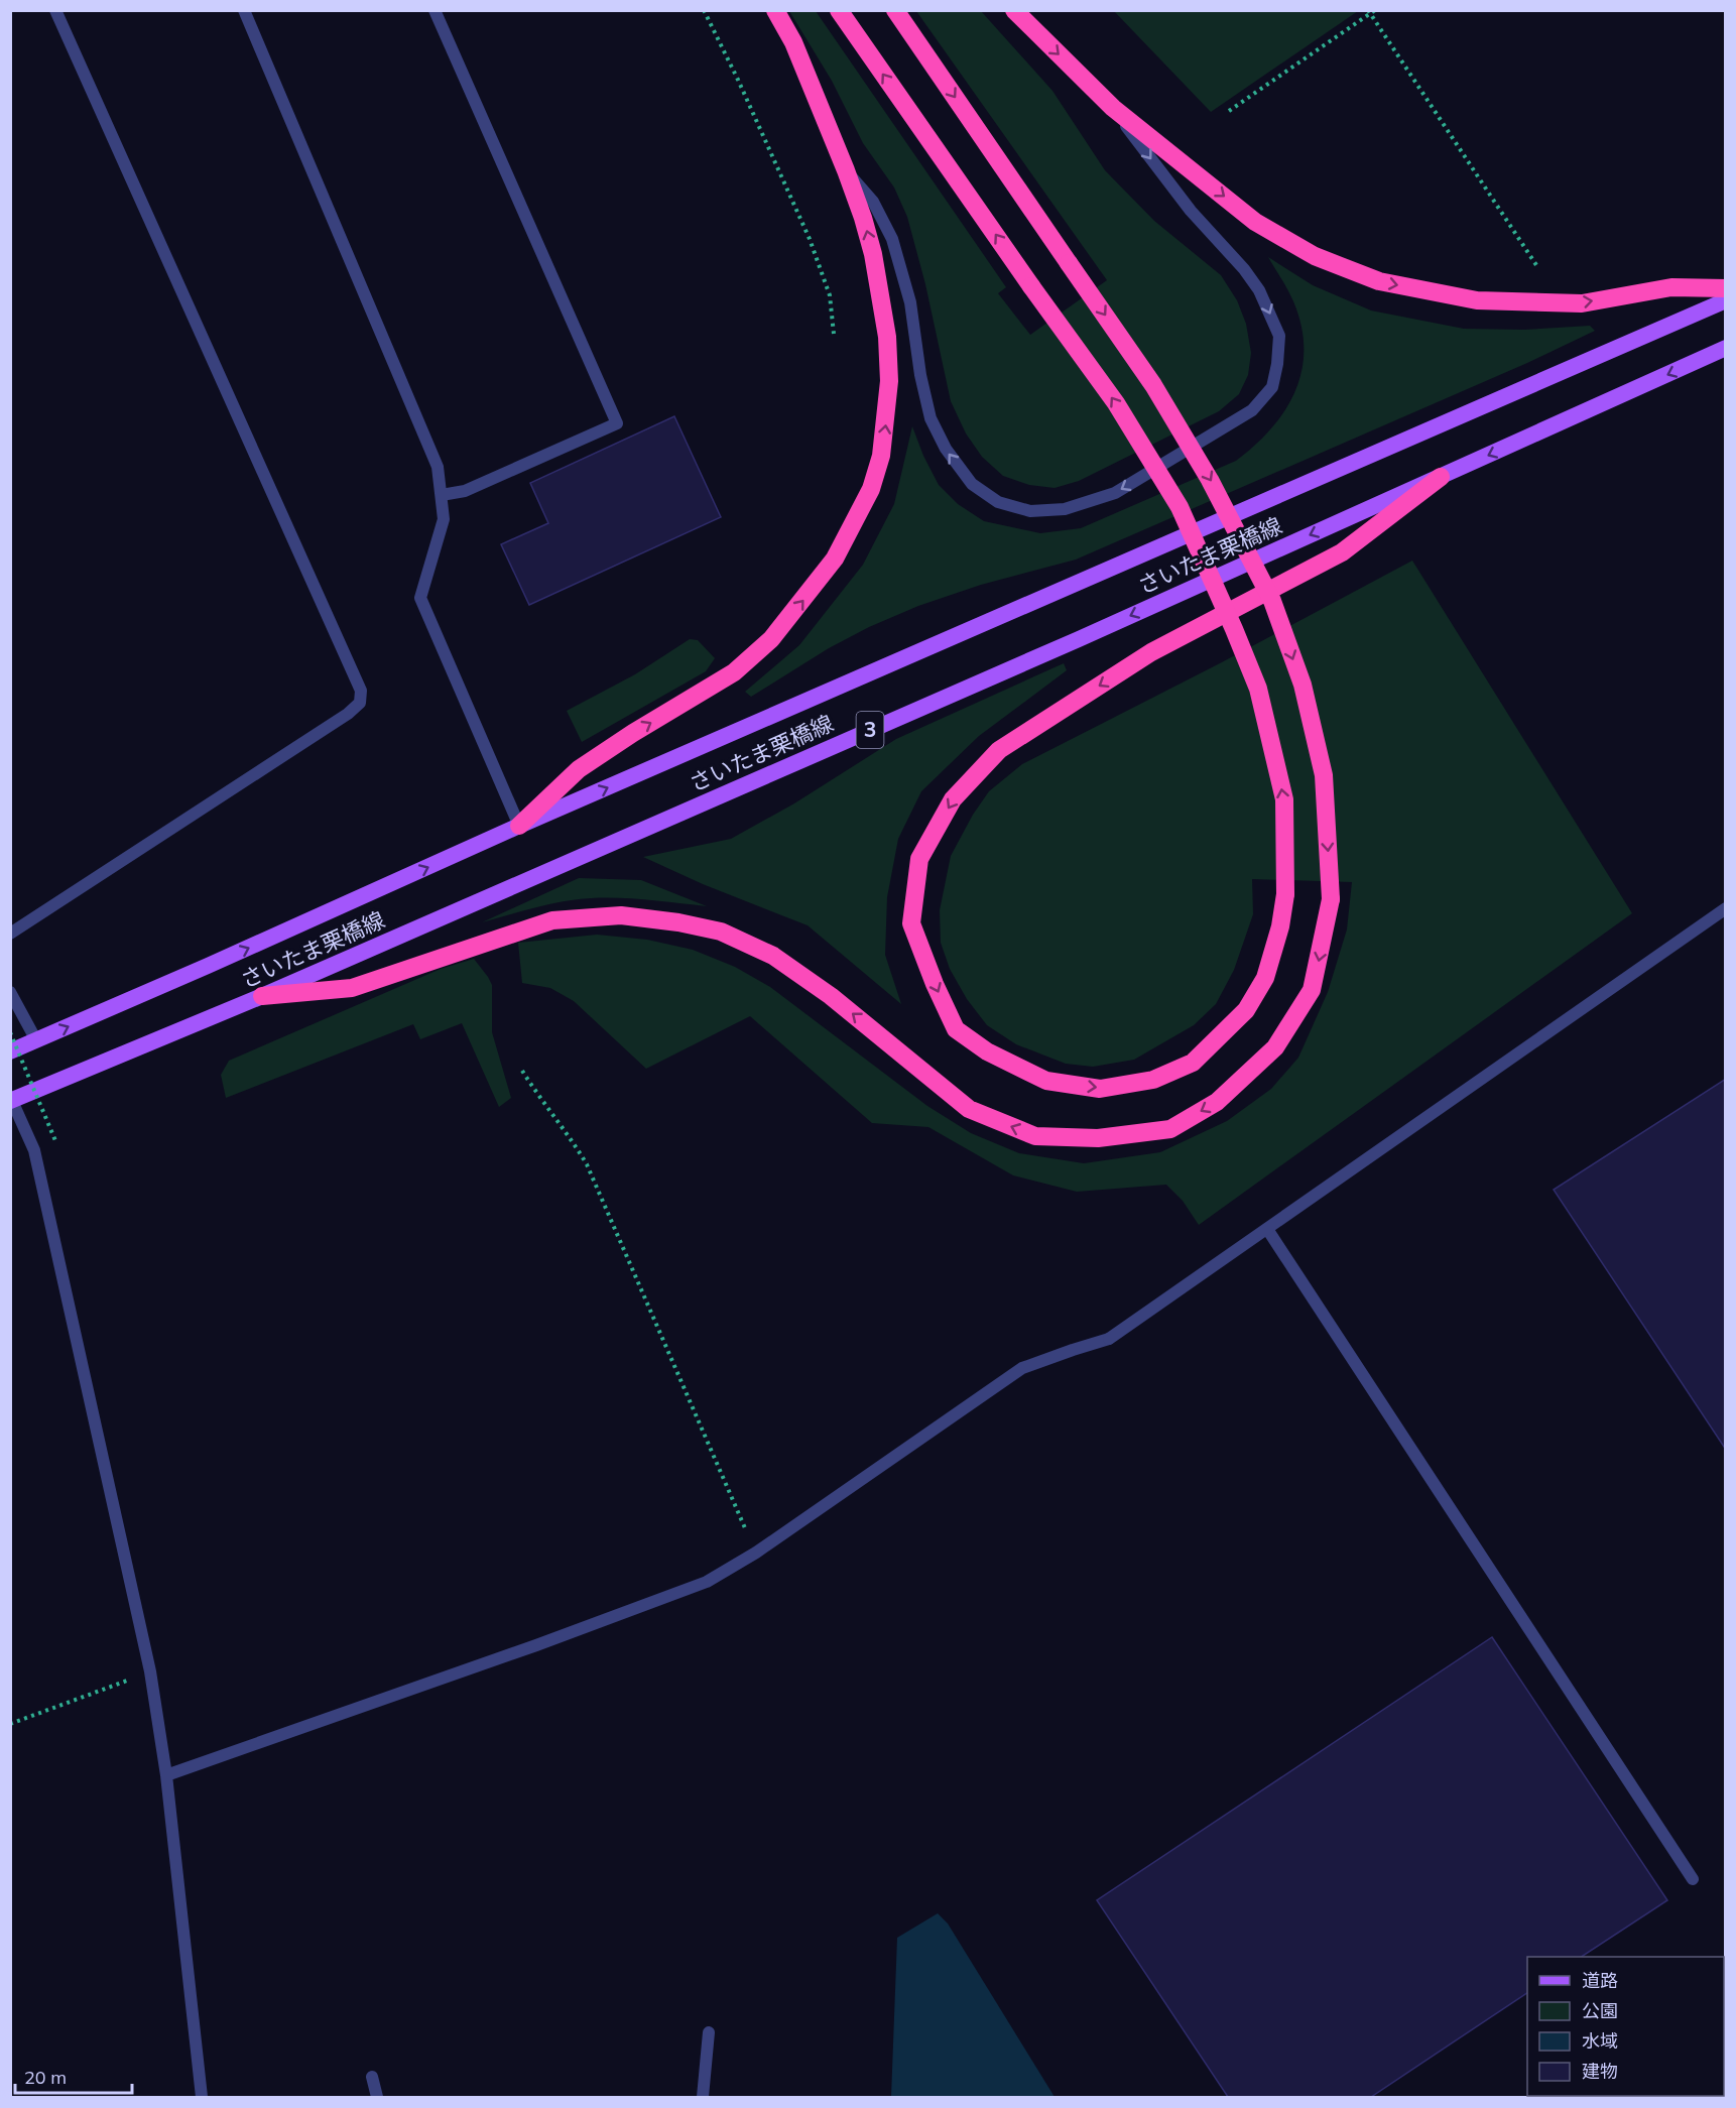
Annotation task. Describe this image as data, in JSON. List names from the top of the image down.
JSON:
{
  "streets": {
    "main road": ["さいたま栗橋線", "3"]
  },
  "legend": [
    "道路",
    "公園",
    "水域",
    "建物"
  ],
  "scale_bar": "20 m"
}
